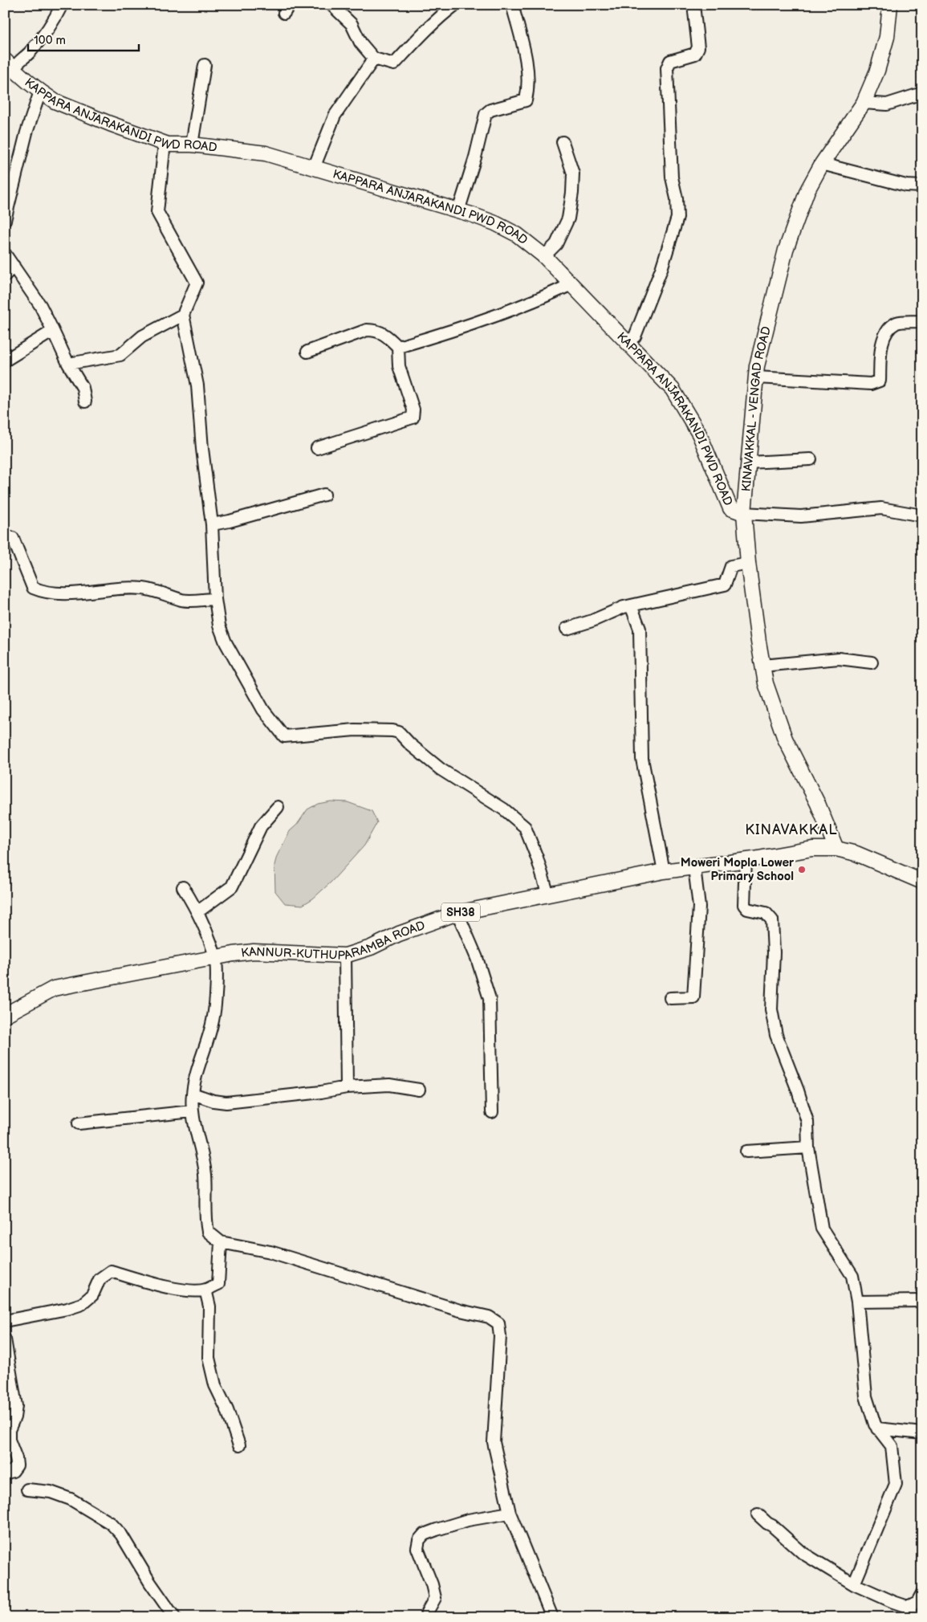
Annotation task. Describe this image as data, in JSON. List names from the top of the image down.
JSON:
{
  "streets": {
    "main road": [
      "KAPPARA ANJARAKANDI PWD ROAD",
      "KINAVAKKAL - VENGAD ROAD",
      "SH38",
      "KANNUR-KUTHUPARAMBA ROAD"
    ]
  },
  "crossings": [
    ["KAPPARA ANJARAKANDI PWD ROAD", "KINAVAKKAL - VENGAD ROAD"],
    ["KINAVAKKAL - VENGAD ROAD", "KANNUR-KUTHUPARAMBA ROAD"]
  ],
  "districts": ["KINAVAKKAL"],
  "places": ["Moweri Mopla Lower Primary School"],
  "scale_bar": "100 m"
}
